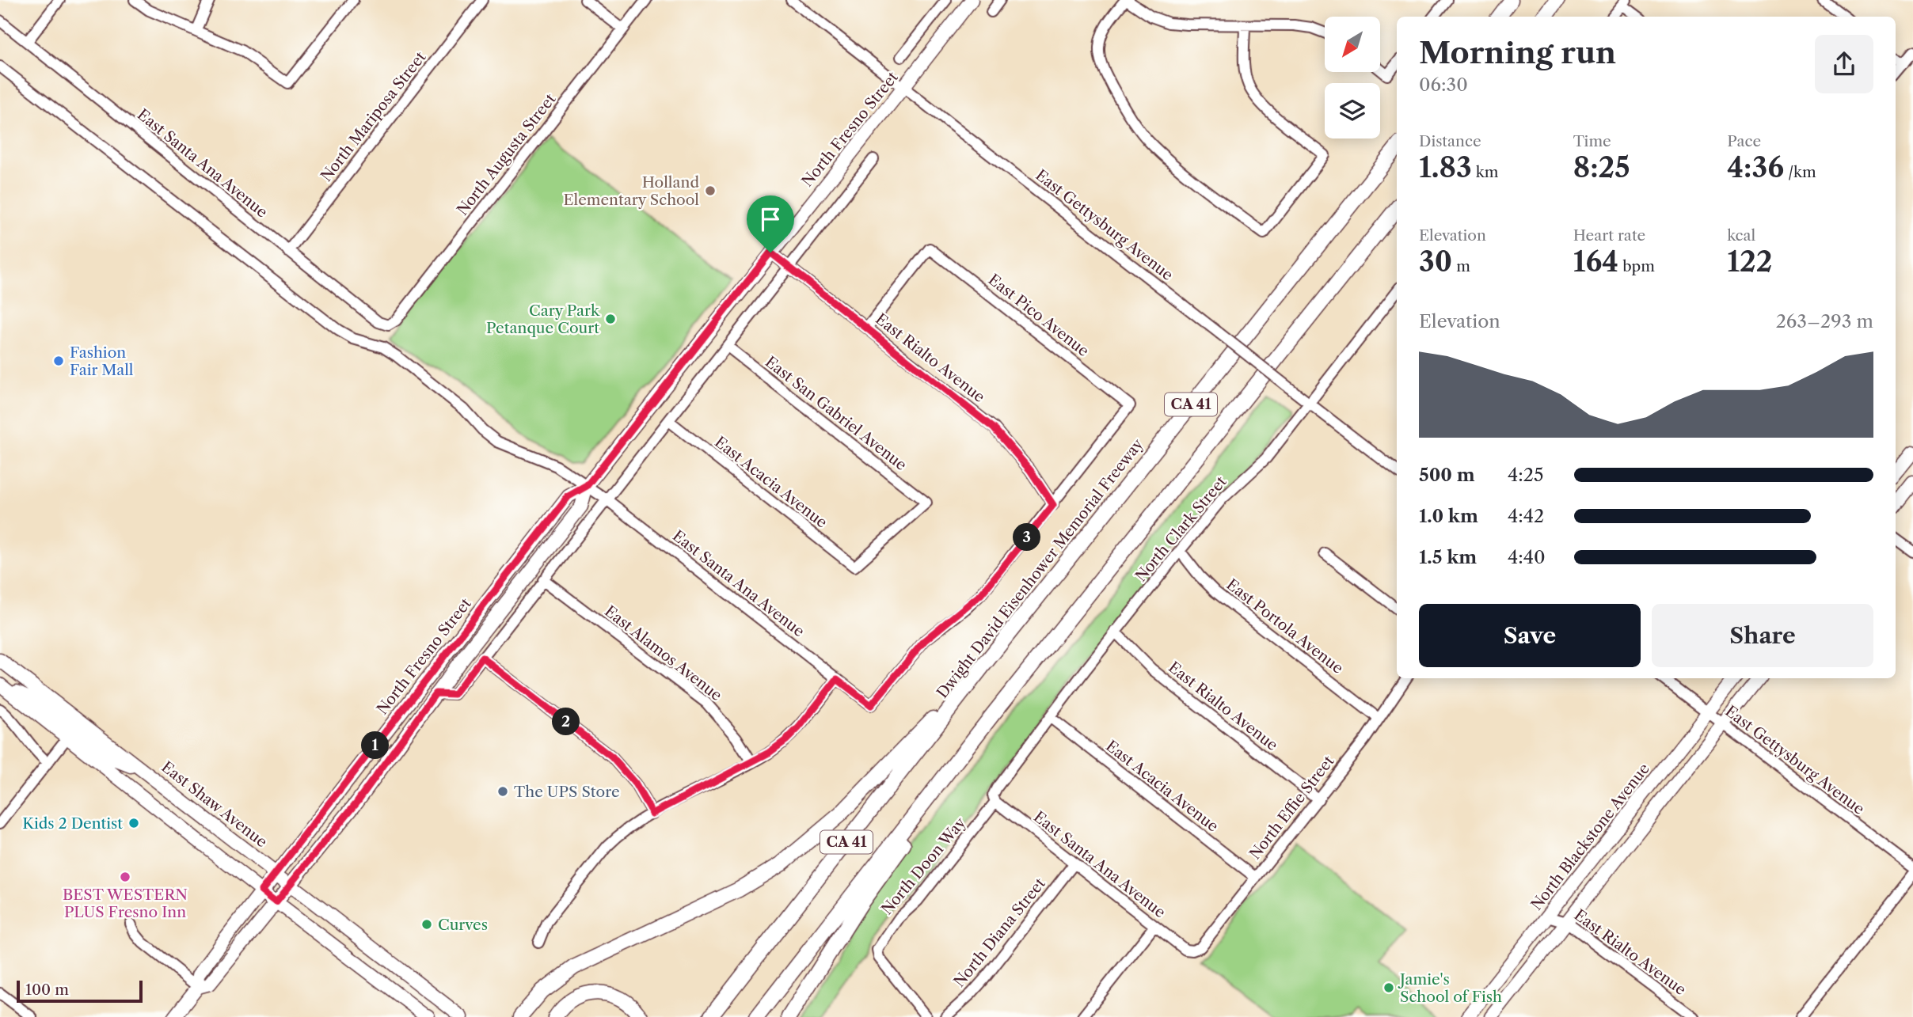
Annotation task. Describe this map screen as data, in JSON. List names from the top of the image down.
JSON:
{
  "streets": {
    "highway": ["CA 41", "Dwight David Eisenhower Memorial Freeway"],
    "main road": ["North Fresno Street", "East Shaw Avenue", "North Blackstone Avenue"],
    "street": [
      "North Mariposa Street",
      "North Augusta Street",
      "East Santa Ana Avenue",
      "East Gettysburg Avenue",
      "East Pico Avenue",
      "East Rialto Avenue",
      "East San Gabriel Avenue",
      "East Acacia Avenue",
      "North Clark Street",
      "East Portola Avenue",
      "East Alamos Avenue",
      "North Effie Street",
      "North Doon Way",
      "North Diana Street"
    ]
  },
  "crossings": [
    ["North Mariposa Street", "East Santa Ana Avenue"],
    ["North Fresno Street", "East Santa Ana Avenue"],
    ["North Fresno Street", "East Gettysburg Avenue"],
    ["North Fresno Street", "East Rialto Avenue"],
    ["North Fresno Street", "East Shaw Avenue"],
    ["North Augusta Street", "East Santa Ana Avenue"],
    ["East Santa Ana Avenue", "East Pico Avenue"],
    ["East Santa Ana Avenue", "East Rialto Avenue"],
    ["East Santa Ana Avenue", "North Clark Street"],
    ["East Santa Ana Avenue", "North Effie Street"],
    ["East Santa Ana Avenue", "North Doon Way"],
    ["East Santa Ana Avenue", "North Diana Street"],
    ["East Gettysburg Avenue", "North Clark Street"],
    ["East Gettysburg Avenue", "North Blackstone Avenue"],
    ["East Pico Avenue", "East Rialto Avenue"],
    ["East Rialto Avenue", "North Clark Street"],
    ["East Rialto Avenue", "North Effie Street"],
    ["East Rialto Avenue", "North Blackstone Avenue"],
    ["East San Gabriel Avenue", "East Acacia Avenue"],
    ["East Acacia Avenue", "North Clark Street"],
    ["East Acacia Avenue", "North Effie Street"],
    ["North Clark Street", "East Portola Avenue"],
    ["North Clark Street", "North Doon Way"],
    ["East Portola Avenue", "North Effie Street"]
  ],
  "places": [
    "Holland Elementary School",
    "Cary Park Petanque Court",
    "Fashion Fair Mall",
    "The UPS Store",
    "Kids 2 Dentist",
    "BEST WESTERN PLUS Fresno Inn",
    "Curves",
    "Jamie's School of Fish"
  ],
  "scale_bar": "100 m",
  "north": "bottom left",
  "page": {
    "heading": ["Morning run", "06:30"],
    "stats": [
      ["Distance", "1.83 km"],
      ["Time", "8:25"],
      ["Pace", "4:36 /km"],
      ["Elevation", "30 m"],
      ["Heart rate", "164 bpm"],
      ["kcal", "122"]
    ],
    "chart": ["Elevation", "263–293 m"],
    "list": [
      {
        "name": "500 m",
        "note": "4:25"
      },
      {
        "name": "1.0 km",
        "note": "4:42"
      },
      {
        "name": "1.5 km",
        "note": "4:40"
      }
    ],
    "pins": ["3", "2", "1"],
    "buttons": ["Save", "Share"],
    "scale": "100 m"
  }
}
